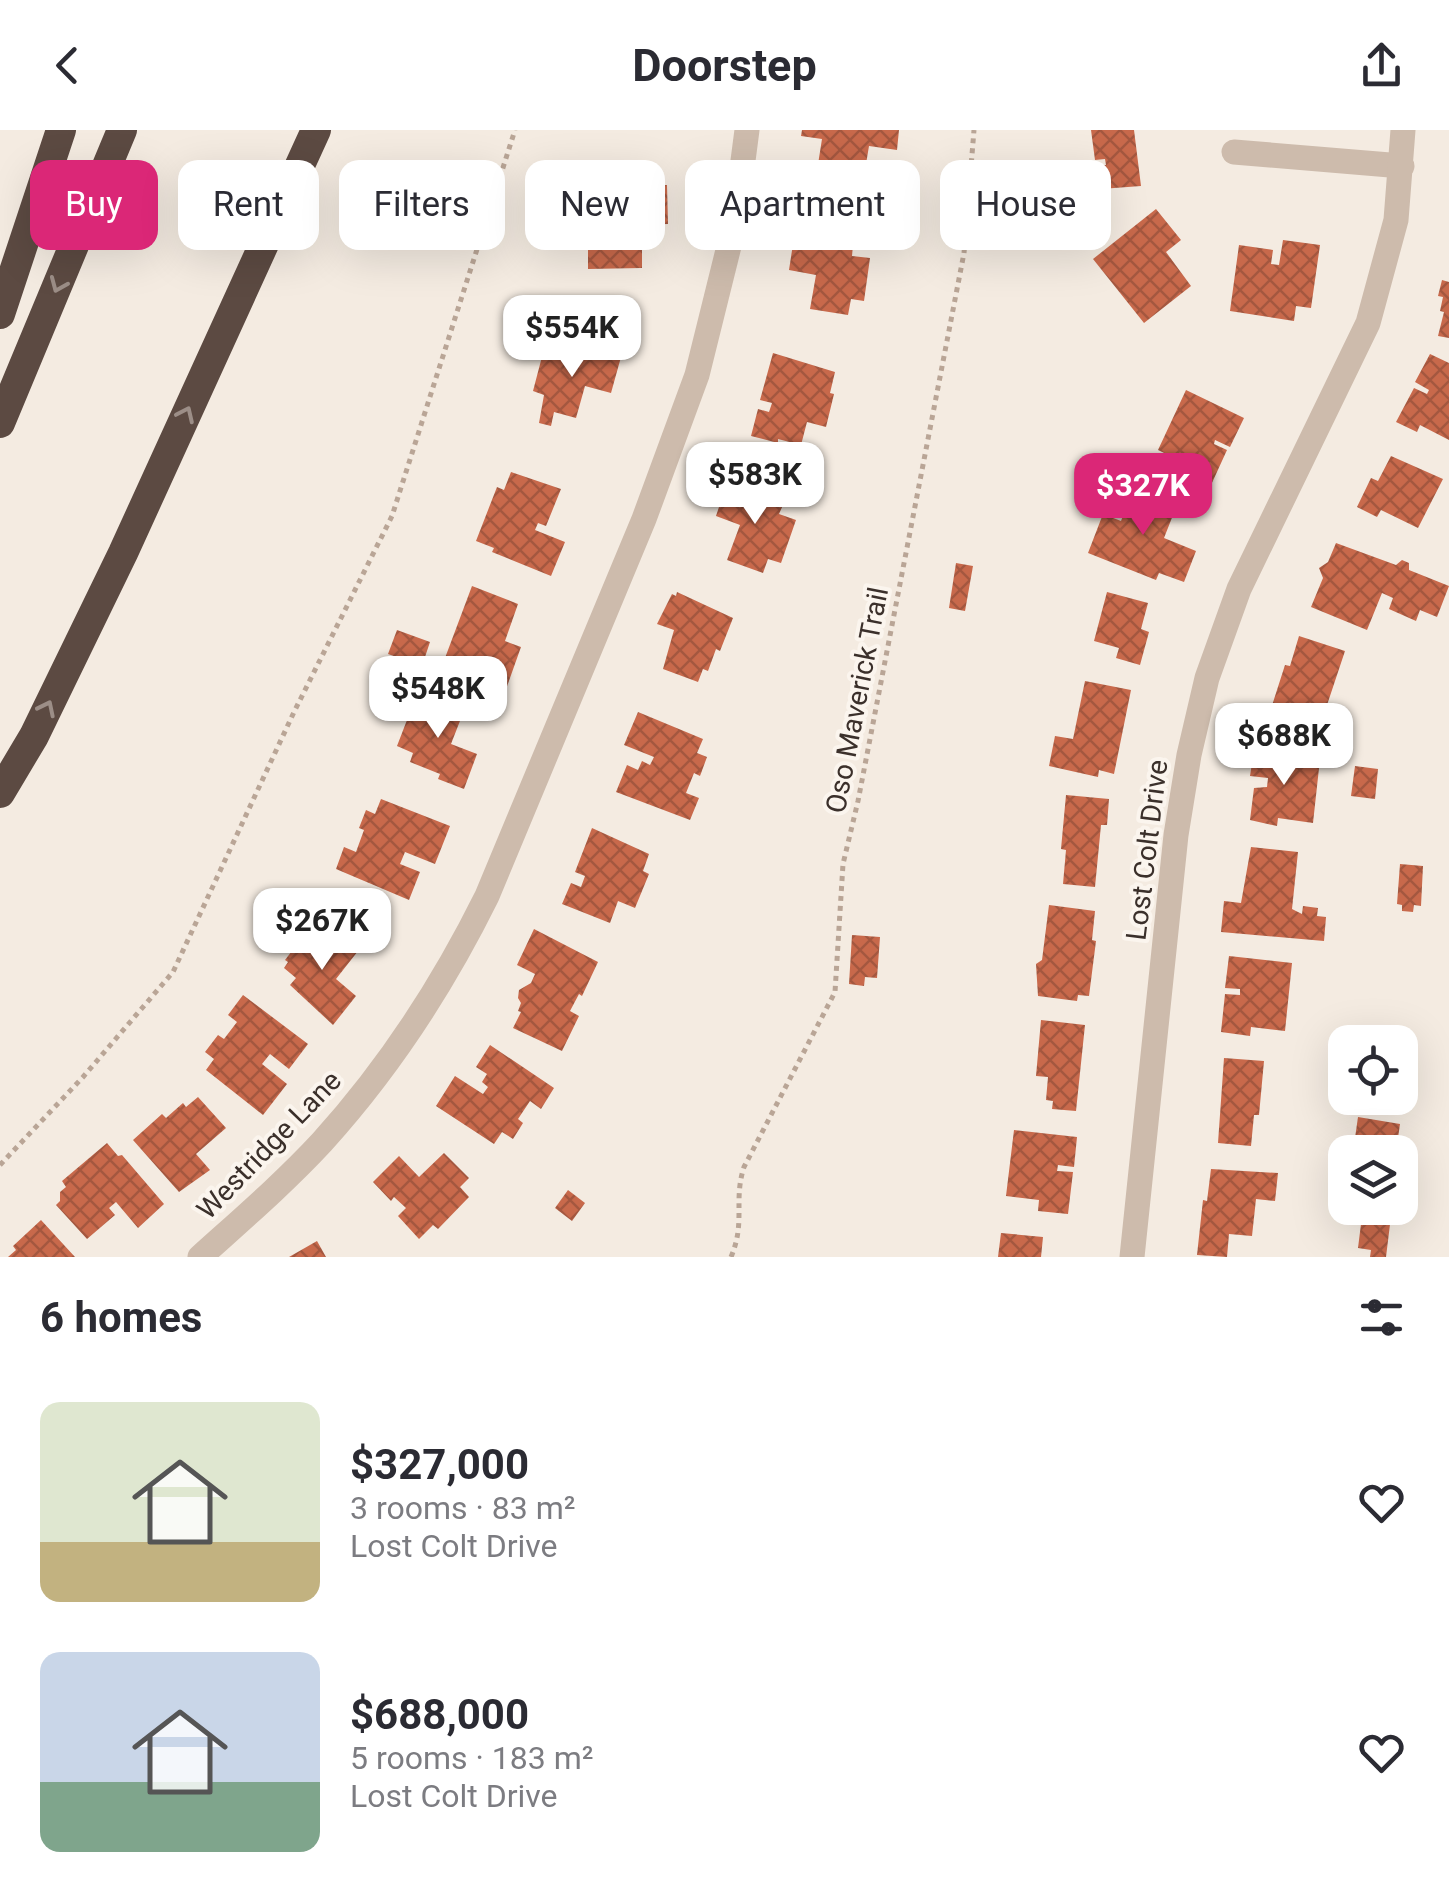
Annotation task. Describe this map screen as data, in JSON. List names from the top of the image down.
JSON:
{
  "streets": {
    "street": ["Lost Colt Drive", "Westridge Lane"],
    "path": ["Oso Maverick Trail"]
  },
  "page": {
    "header": "Doorstep",
    "chip": [
      "Buy",
      "Rent",
      "Filters",
      "New",
      "Apartment",
      "House"
    ],
    "price": [
      "$554K",
      "$583K",
      "$327K",
      "$548K",
      "$688K",
      "$267K"
    ],
    "heading": "6 homes",
    "list": [
      {
        "name": "$327,000",
        "note": "3 rooms · 83 m² · Lost Colt Drive"
      },
      {
        "name": "$688,000",
        "note": "5 rooms · 183 m² · Lost Colt Drive"
      }
    ]
  }
}
